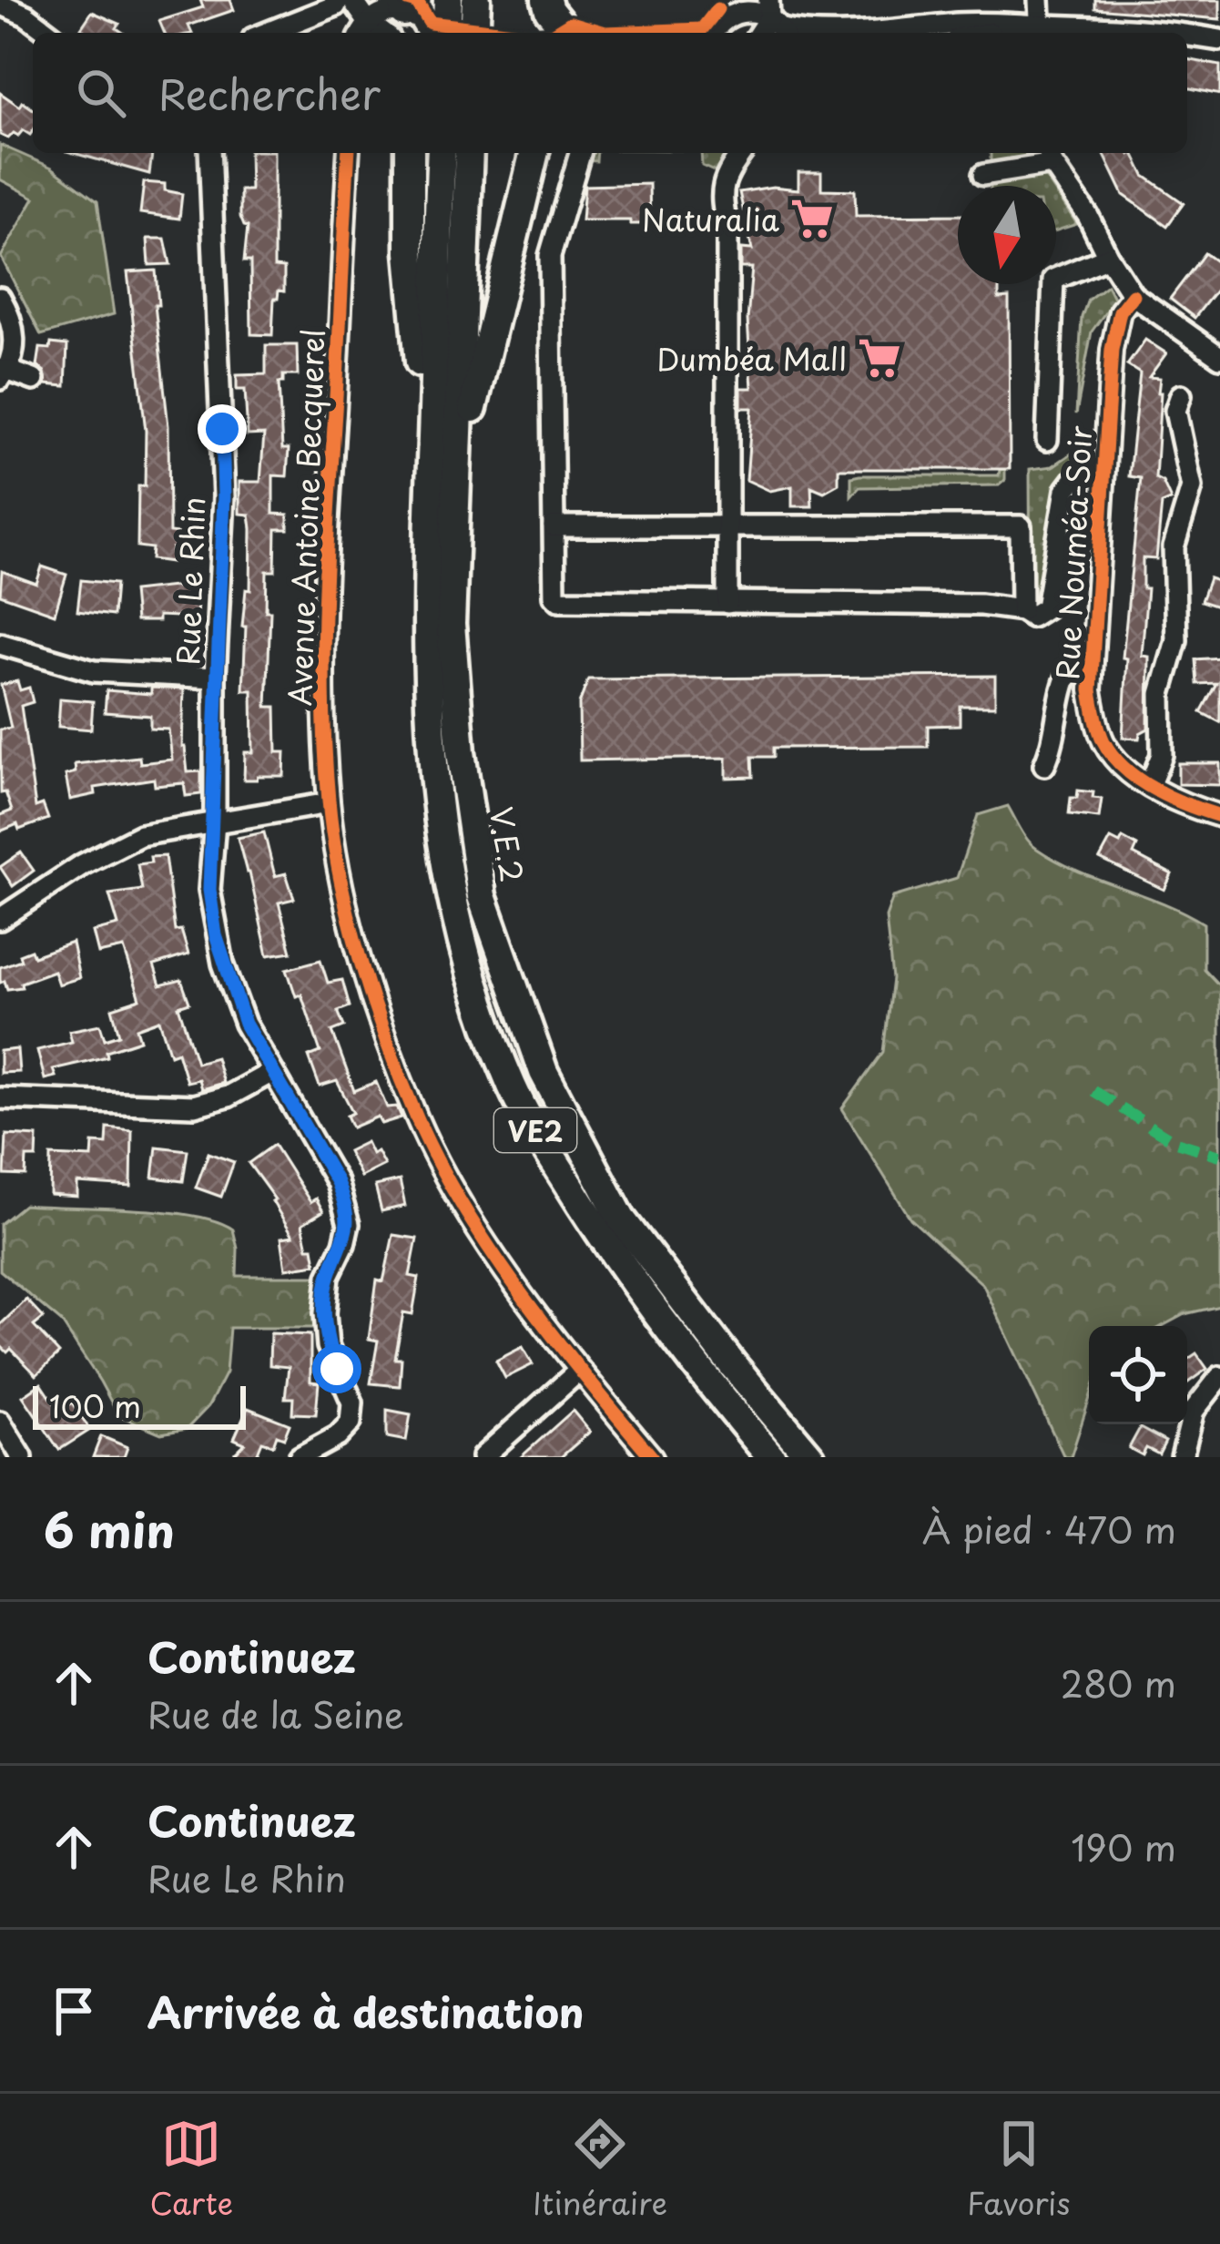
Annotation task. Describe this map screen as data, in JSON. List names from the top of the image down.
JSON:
{
  "streets": {
    "highway": ["V.E.2", "VE2"],
    "street": ["Avenue Antoine Becquerel", "Rue Nouméa-Soir", "Rue Le Rhin"]
  },
  "places": {
    "supermarket": ["Naturalia", "Dumbéa Mall"]
  },
  "scale_bar": "100 m",
  "north": "bottom",
  "page": {
    "search": "Rechercher",
    "scale": "100 m",
    "heading": ["6 min", "À pied · 470 m"],
    "list": [
      ["Continuez", "Rue de la Seine", "280 m"],
      ["Continuez", "Rue Le Rhin", "190 m"],
      "Arrivée à destination"
    ],
    "nav": ["Carte", "Itinéraire", "Favoris"]
  }
}
